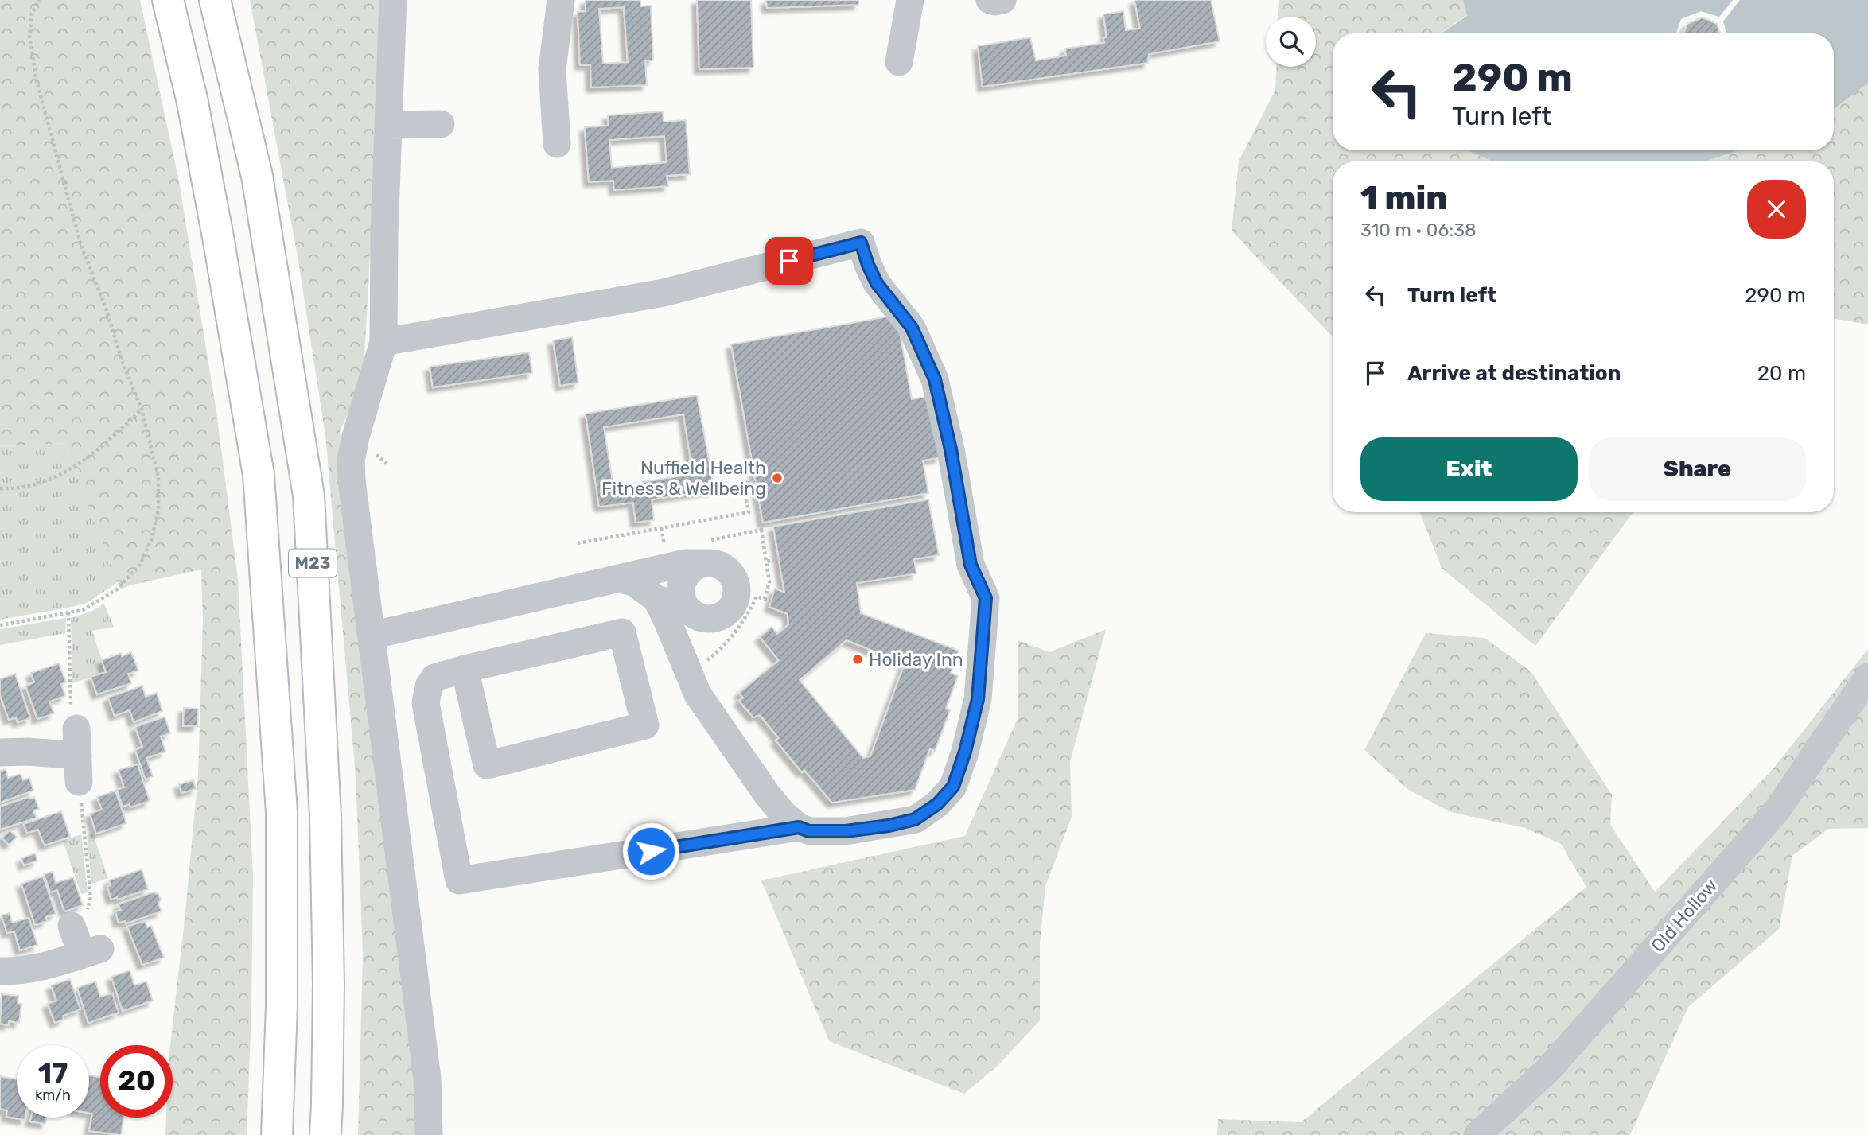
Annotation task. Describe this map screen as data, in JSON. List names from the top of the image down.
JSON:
{
  "streets": {
    "highway": ["M23"],
    "street": ["Old Hollow"]
  },
  "places": ["Nuffield Health Fitness & Wellbeing", "Holiday Inn"],
  "page": {
    "turn": ["290 m", "Turn left"],
    "heading": ["1 min", "310 m · 06:38"],
    "list": [
      {
        "name": "Turn left",
        "value": "290 m"
      },
      {
        "name": "Arrive at destination",
        "value": "20 m"
      }
    ],
    "buttons": ["Exit", "Share"],
    "speed": "17 km/h",
    "limit": "20"
  }
}
